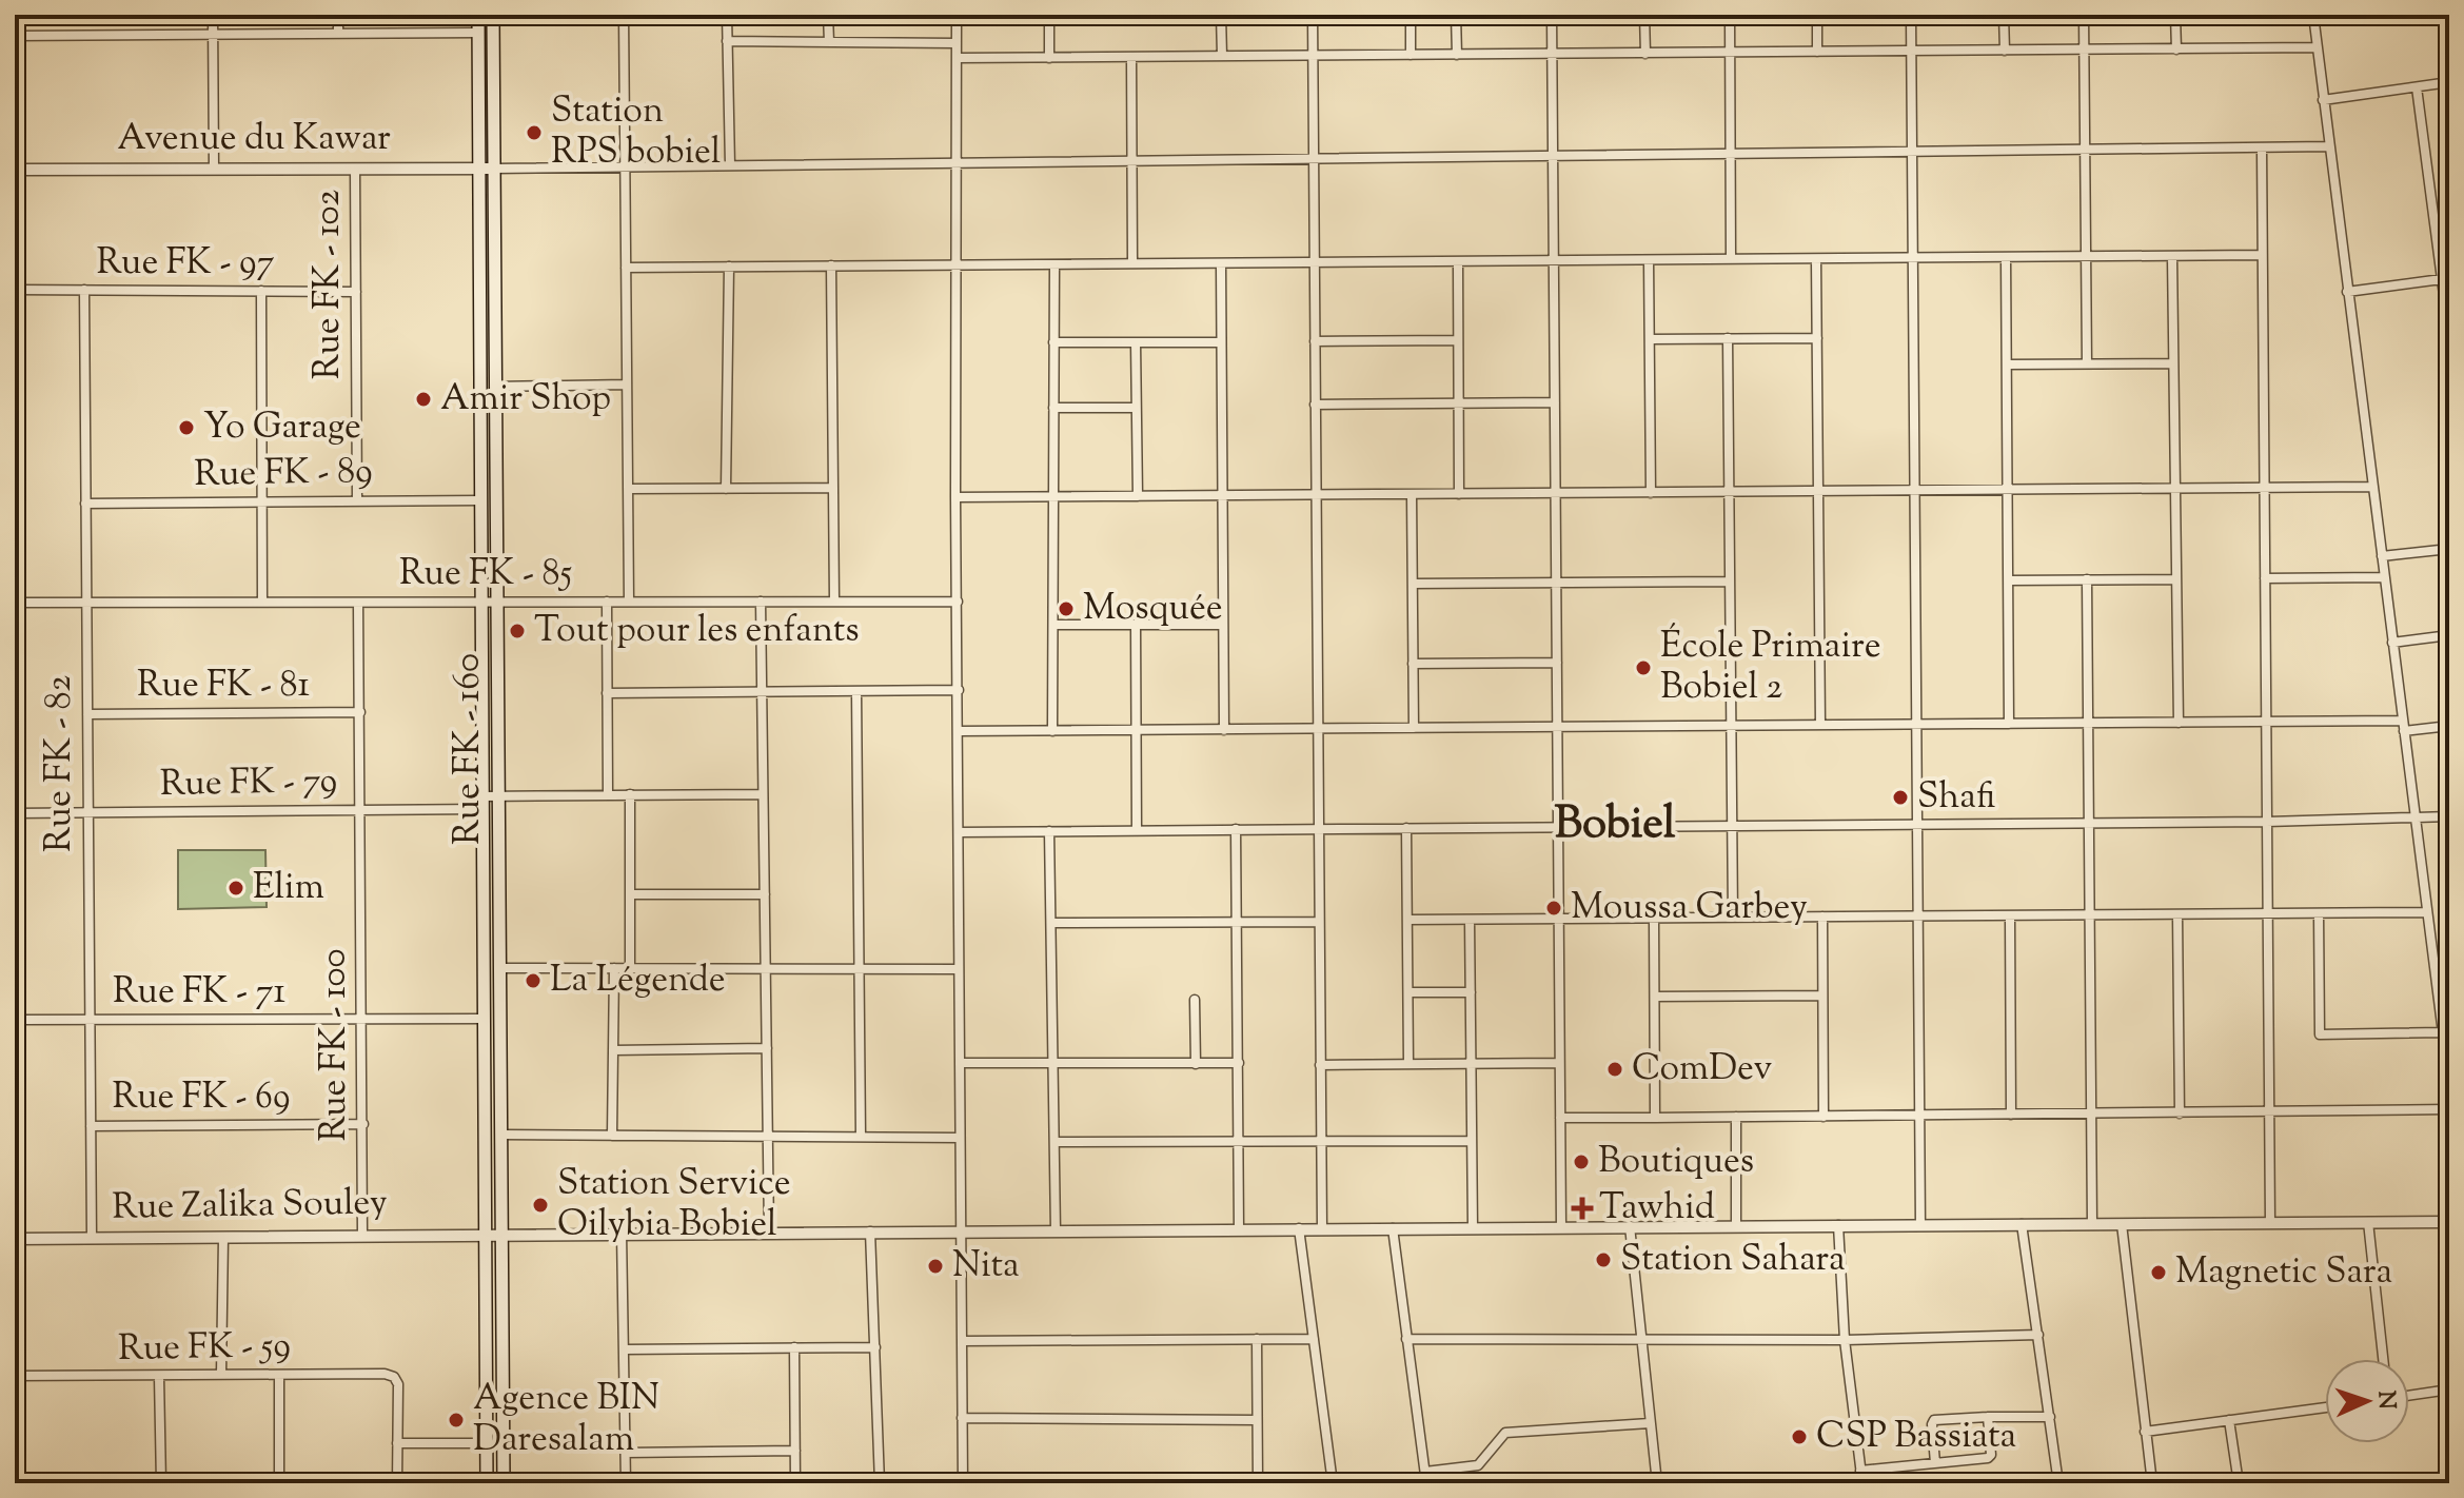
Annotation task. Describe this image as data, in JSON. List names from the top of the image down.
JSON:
{
  "streets": {
    "main road": ["Rue FK - 160"],
    "street": [
      "Avenue du Kawar",
      "Rue FK - 97",
      "Rue FK - 102",
      "Rue FK - 89",
      "Rue FK - 85",
      "Rue FK - 81",
      "Rue FK - 82",
      "Rue FK - 79",
      "Rue FK - 71",
      "Rue FK - 100",
      "Rue FK - 69",
      "Rue Zalika Souley",
      "Rue FK - 59"
    ]
  },
  "crossings": [
    ["Avenue du Kawar", "Rue FK - 102"],
    ["Avenue du Kawar", "Rue FK - 160"],
    ["Rue FK - 97", "Rue FK - 102"],
    ["Rue FK - 97", "Rue FK - 82"],
    ["Rue FK - 102", "Rue FK - 89"],
    ["Rue FK - 89", "Rue FK - 160"],
    ["Rue FK - 89", "Rue FK - 82"],
    ["Rue FK - 85", "Rue FK - 160"],
    ["Rue FK - 85", "Rue FK - 82"],
    ["Rue FK - 85", "Rue FK - 100"],
    ["Rue FK - 81", "Rue FK - 82"],
    ["Rue FK - 81", "Rue FK - 100"],
    ["Rue FK - 160", "Rue FK - 79"],
    ["Rue FK - 160", "Rue FK - 71"],
    ["Rue FK - 160", "Rue Zalika Souley"],
    ["Rue FK - 82", "Rue FK - 79"],
    ["Rue FK - 82", "Rue FK - 71"],
    ["Rue FK - 82", "Rue FK - 69"],
    ["Rue FK - 82", "Rue Zalika Souley"],
    ["Rue FK - 79", "Rue FK - 100"],
    ["Rue FK - 71", "Rue FK - 100"],
    ["Rue FK - 100", "Rue FK - 69"],
    ["Rue FK - 100", "Rue Zalika Souley"]
  ],
  "districts": ["Bobiel"],
  "places": {
    "other": [
      "Station RPS bobiel",
      "Amir Shop",
      "Yo Garage",
      "Mosquée",
      "Tout pour les enfants",
      "École Primaire Bobiel 2",
      "Shafi",
      "Elim",
      "Moussa Garbey",
      "La Légende",
      "ComDev",
      "Boutiques",
      "Station Service Oilybia Bobiel",
      "Station Sahara",
      "Nita",
      "Magnetic Sara",
      "Agence BIN Daresalam",
      "CSP Bassiata"
    ],
    "health": ["Tawhid"]
  },
  "north": "right"
}
